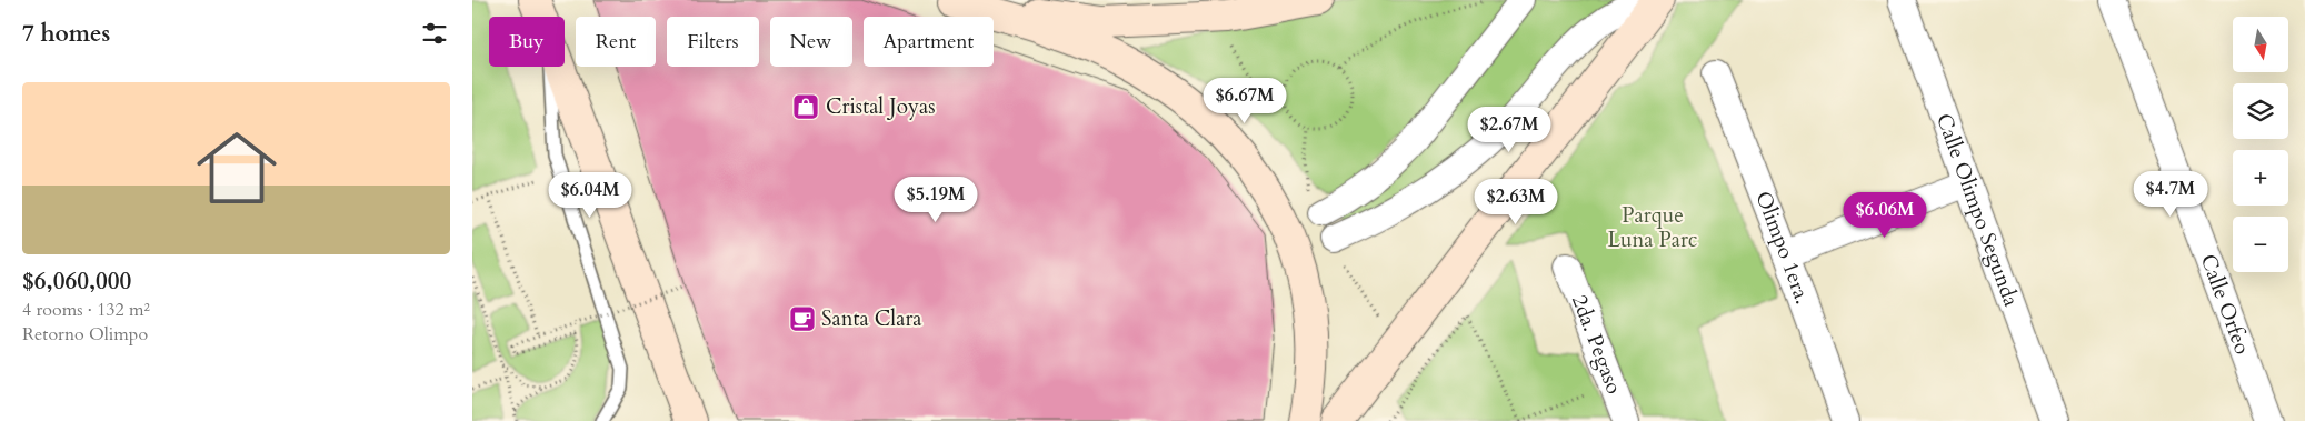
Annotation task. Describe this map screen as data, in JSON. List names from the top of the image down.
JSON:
{
  "streets": {
    "street": [
      "Calle Olimpo Segunda",
      "Olimpo 1era.",
      "Calle Orfeo",
      "2da. Pegaso"
    ]
  },
  "parks": ["Parque Luna Parc"],
  "places": {
    "shop": ["Cristal Joyas"],
    "cafe": ["Santa Clara"]
  },
  "north": "bottom",
  "page": {
    "heading": "7 homes",
    "map_buttons": ["+", "−"],
    "chip": [
      "Buy",
      "Rent",
      "Filters",
      "New",
      "Apartment"
    ],
    "list": [
      {
        "name": "$6,060,000",
        "note": "4 rooms · 132 m² · Retorno Olimpo"
      }
    ],
    "price": [
      "$6.67M",
      "$2.67M",
      "$4.7M",
      "$6.04M",
      "$5.19M",
      "$2.63M",
      "$6.06M"
    ]
  }
}
